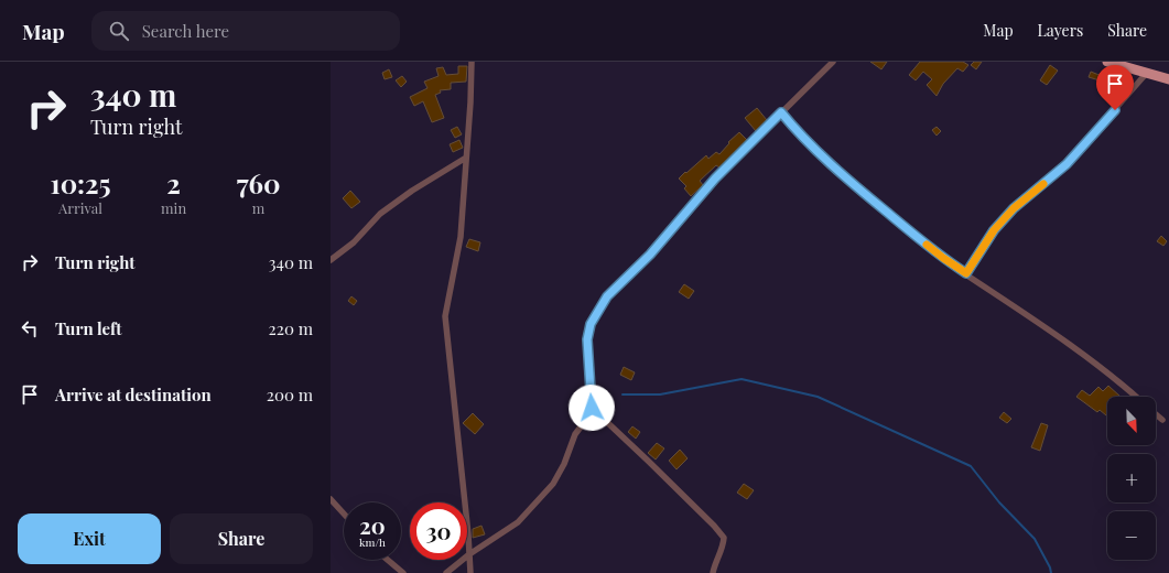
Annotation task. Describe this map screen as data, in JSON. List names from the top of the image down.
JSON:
{
  "north": "bottom right",
  "page": {
    "header": "Map",
    "search": "Search here",
    "nav": ["Map", "Layers", "Share"],
    "turn": ["340 m", "Turn right"],
    "eta": [
      "10:25",
      "Arrival",
      "2",
      "min",
      "760",
      "m"
    ],
    "list": [
      {
        "name": "Turn right",
        "value": "340 m"
      },
      {
        "name": "Turn left",
        "value": "220 m"
      },
      {
        "name": "Arrive at destination",
        "value": "200 m"
      }
    ],
    "map_buttons": ["+", "−"],
    "speed": "20 km/h",
    "limit": "30",
    "buttons": ["Exit", "Share"]
  }
}
